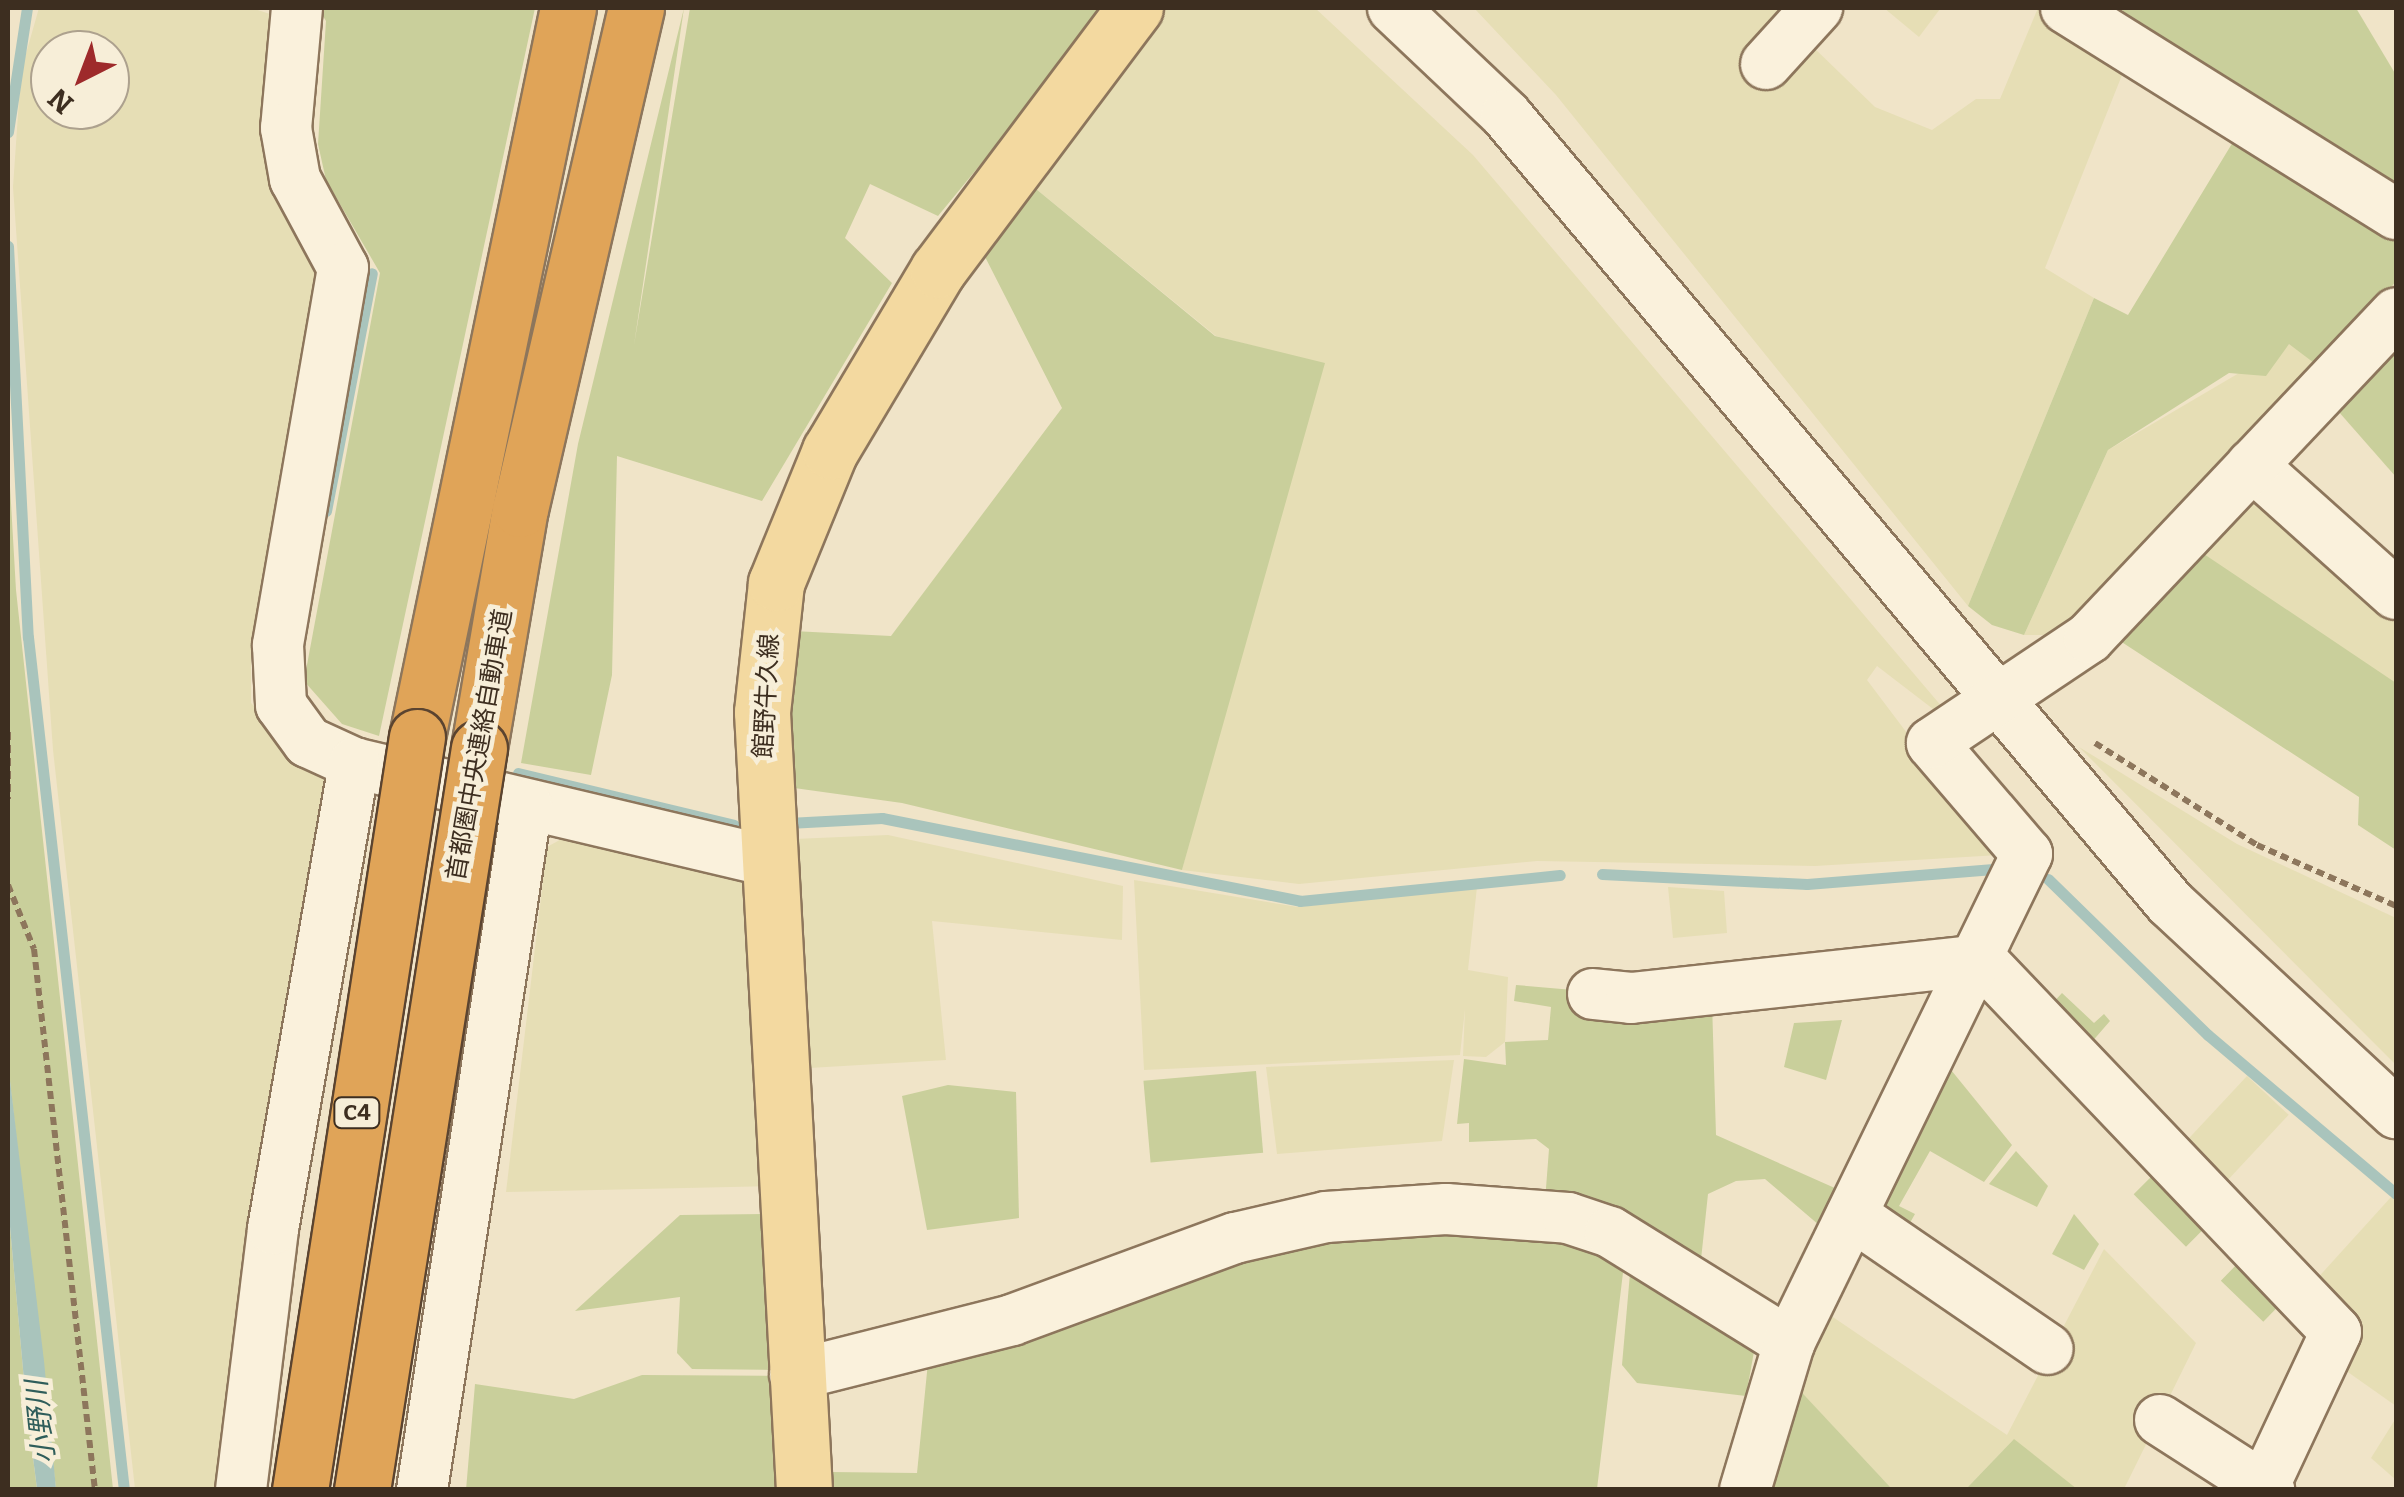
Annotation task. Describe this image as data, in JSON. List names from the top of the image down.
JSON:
{
  "streets": {
    "highway": ["首都圏中央連絡自動車道", "C4"],
    "main road": ["館野牛久線"]
  },
  "water": ["小野川"],
  "north": "bottom left"
}
